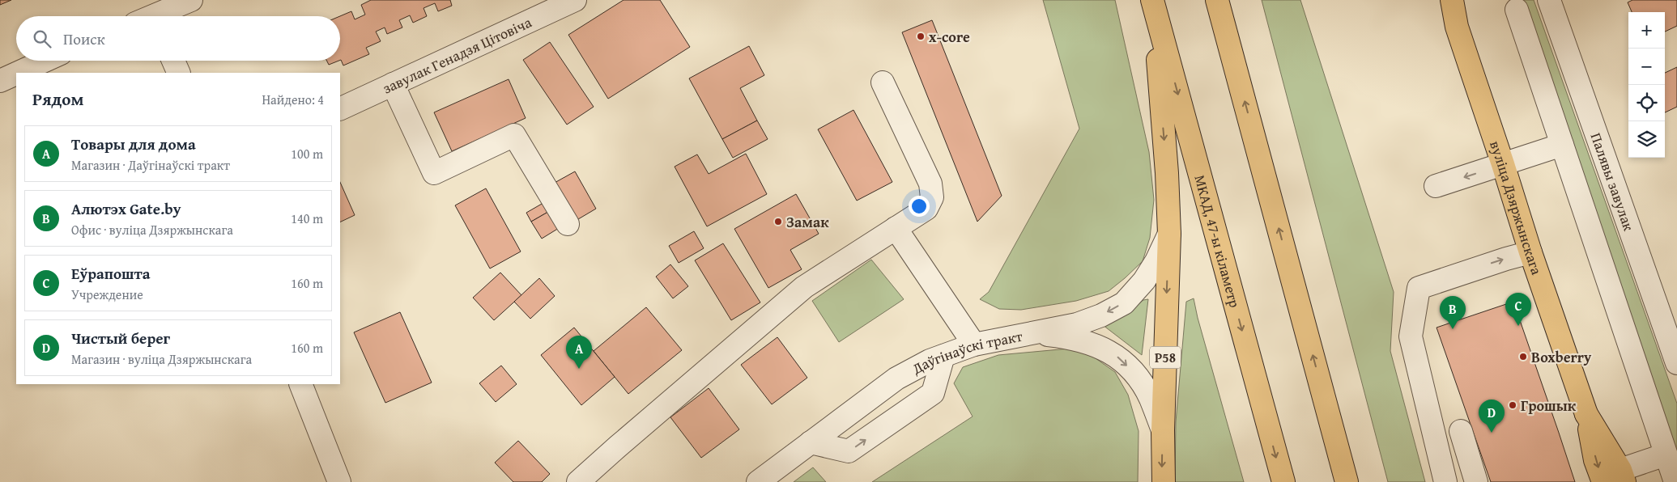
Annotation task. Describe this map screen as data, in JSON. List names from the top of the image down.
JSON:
{
  "streets": {
    "main road": ["вуліца Дзяржынскага", "МКАД, 47-ы кіламетр", "Р58"],
    "street": ["завулак Генадзя Цітовіча", "Палявы завулак", "Даўгінаўскі тракт"]
  },
  "crossings": [
    ["МКАД, 47-ы кіламетр", "Р58"],
    ["Даўгінаўскі тракт", "Р58"]
  ],
  "places": [
    "x-core",
    "Замак",
    "Boxberry",
    "Грошык"
  ],
  "page": {
    "map_buttons": ["+", "−"],
    "search": "Поиск",
    "heading": ["Рядом", "Найдено: 4"],
    "list": [
      {
        "mark": "A",
        "name": "Товары для дома",
        "note": "Магазин · Даўгінаўскі тракт",
        "value": "100 m"
      },
      {
        "mark": "B",
        "name": "Алютэх Gate.by",
        "note": "Офис · вуліца Дзяржынскага",
        "value": "140 m"
      },
      {
        "mark": "C",
        "name": "Еўрапошта",
        "note": "Учреждение",
        "value": "160 m"
      },
      {
        "mark": "D",
        "name": "Чистый берег",
        "note": "Магазин · вуліца Дзяржынскага",
        "value": "160 m"
      }
    ],
    "pins": [
      "C",
      "B",
      "A",
      "D"
    ]
  }
}
